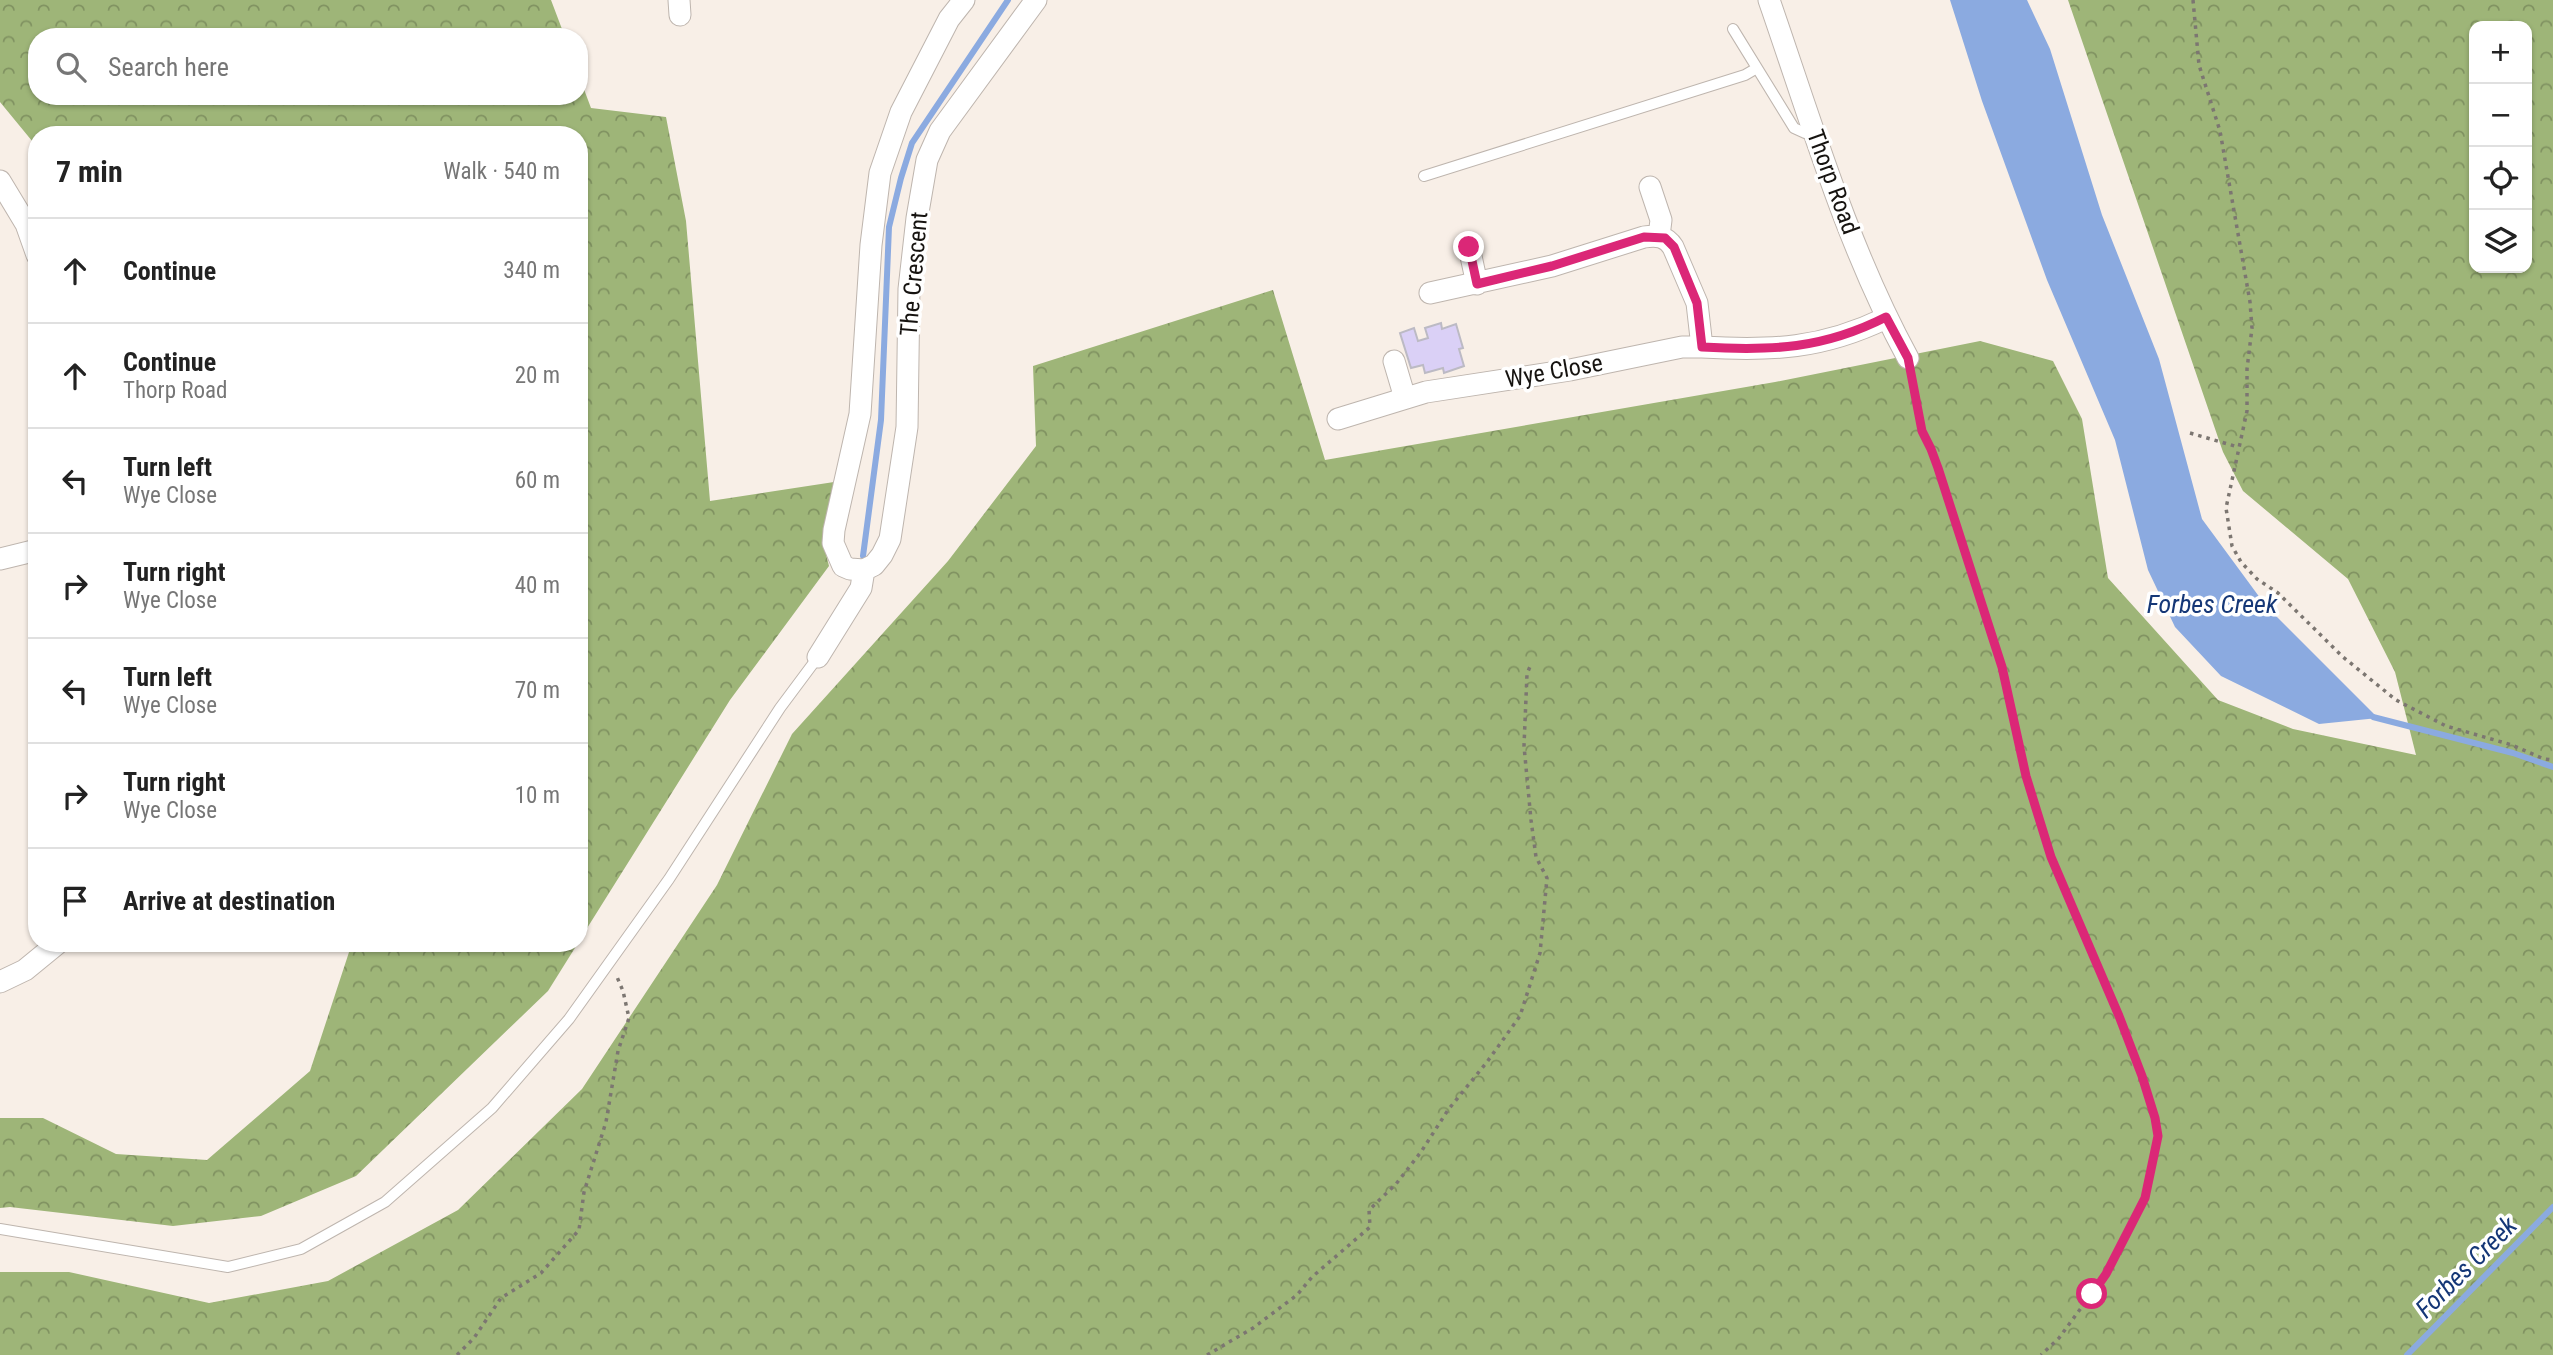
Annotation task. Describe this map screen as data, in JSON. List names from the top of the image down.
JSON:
{
  "streets": {
    "street": ["Thorp Road", "The Crescent", "Wye Close"]
  },
  "crossings": [
    ["Thorp Road", "Wye Close"]
  ],
  "water": ["Forbes Creek"],
  "page": {
    "map_buttons": ["+", "−"],
    "search": "Search here",
    "heading": ["7 min", "Walk · 540 m"],
    "list": [
      ["Continue", "340 m"],
      ["Continue", "Thorp Road", "20 m"],
      ["Turn left", "Wye Close", "60 m"],
      ["Turn right", "Wye Close", "40 m"],
      ["Turn left", "Wye Close", "70 m"],
      ["Turn right", "Wye Close", "10 m"],
      "Arrive at destination"
    ]
  }
}
